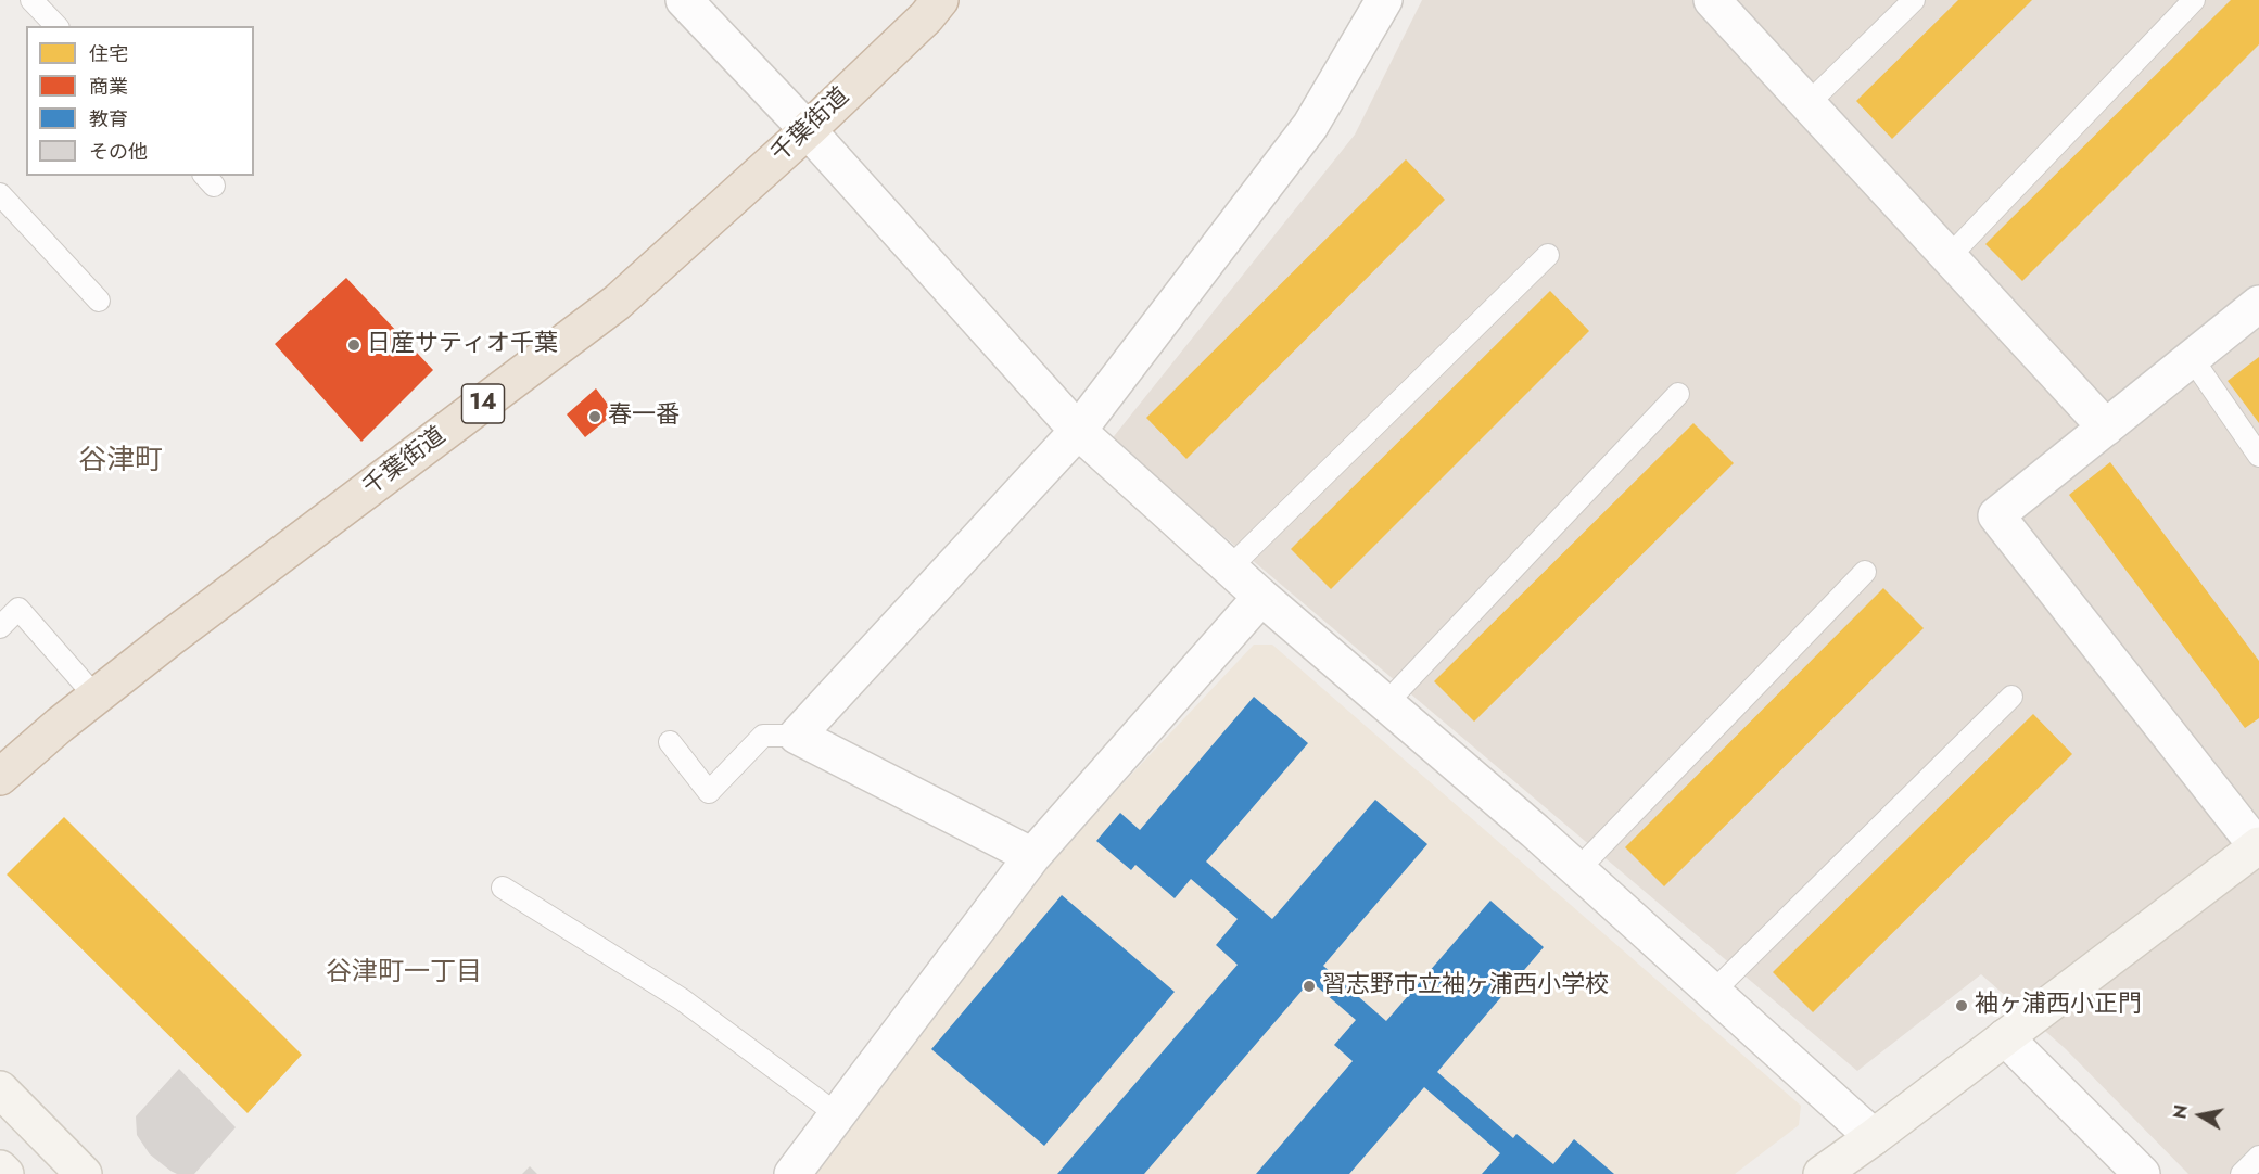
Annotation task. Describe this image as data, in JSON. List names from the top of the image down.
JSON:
{
  "streets": {
    "highway": ["千葉街道", "14"]
  },
  "districts": ["谷津町", "谷津町一丁目"],
  "places": [
    "日産サティオ千葉",
    "春一番",
    "習志野市立袖ヶ浦西小学校",
    "袖ヶ浦西小正門"
  ],
  "legend": [
    "住宅",
    "商業",
    "教育",
    "その他"
  ],
  "north": "left"
}
